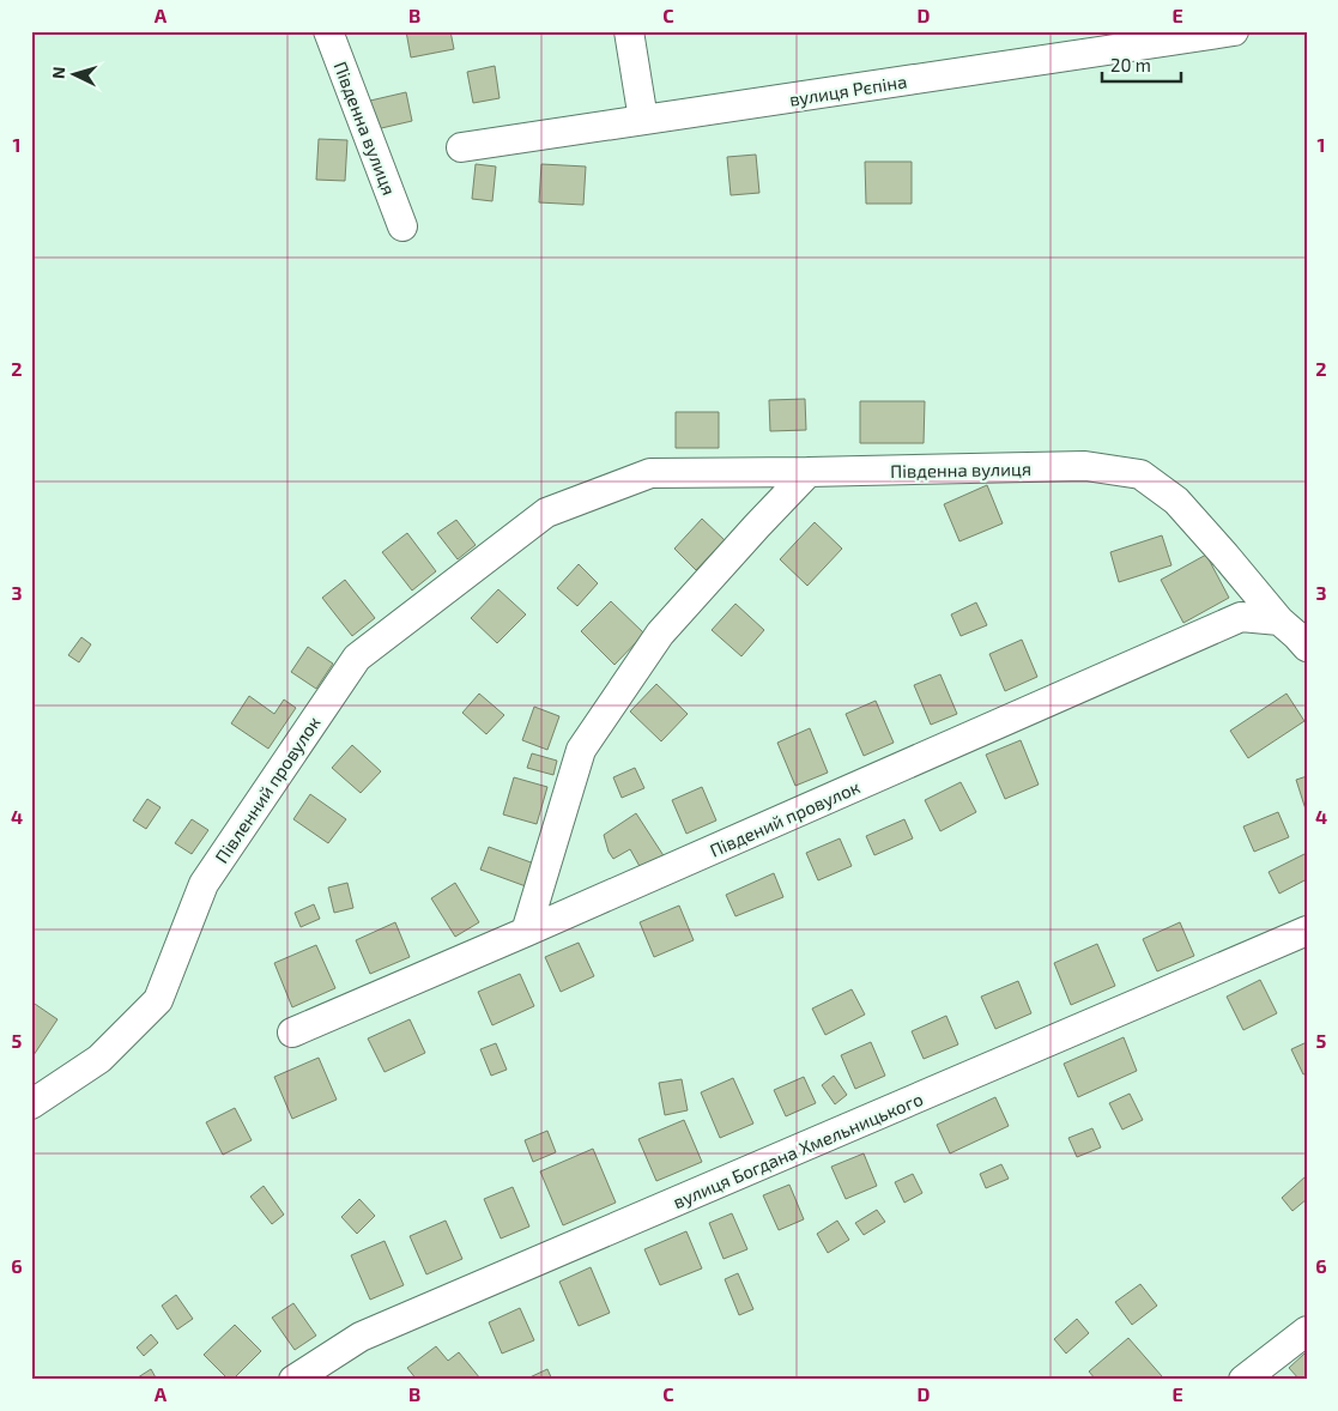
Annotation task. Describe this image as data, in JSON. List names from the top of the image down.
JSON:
{
  "streets": {
    "street": [
      "вулиця Рєпіна",
      "Південна вулиця",
      "Півленний провулок",
      "Південий провулок",
      "вулиця Богдана Хмельницького"
    ]
  },
  "crossings": [
    ["Південна вулиця", "Півленний провулок"],
    ["Південна вулиця", "Південий провулок"]
  ],
  "scale_bar": "20 m",
  "north": "left",
  "grid": {
    "columns": [
      "A",
      "B",
      "C",
      "D",
      "E"
    ],
    "rows": [
      "1",
      "2",
      "3",
      "4",
      "5",
      "6"
    ]
  }
}
